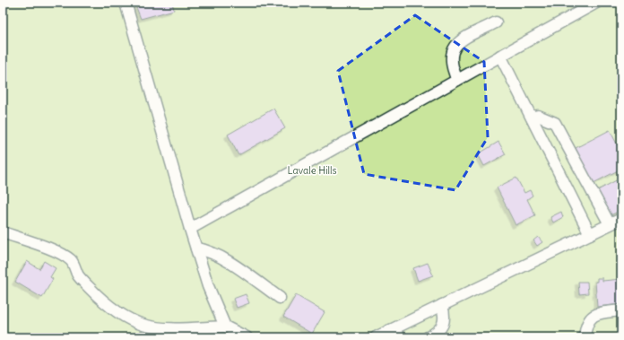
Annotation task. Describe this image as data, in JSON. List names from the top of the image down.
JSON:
{
  "parks": ["Lavale Hills"]
}
